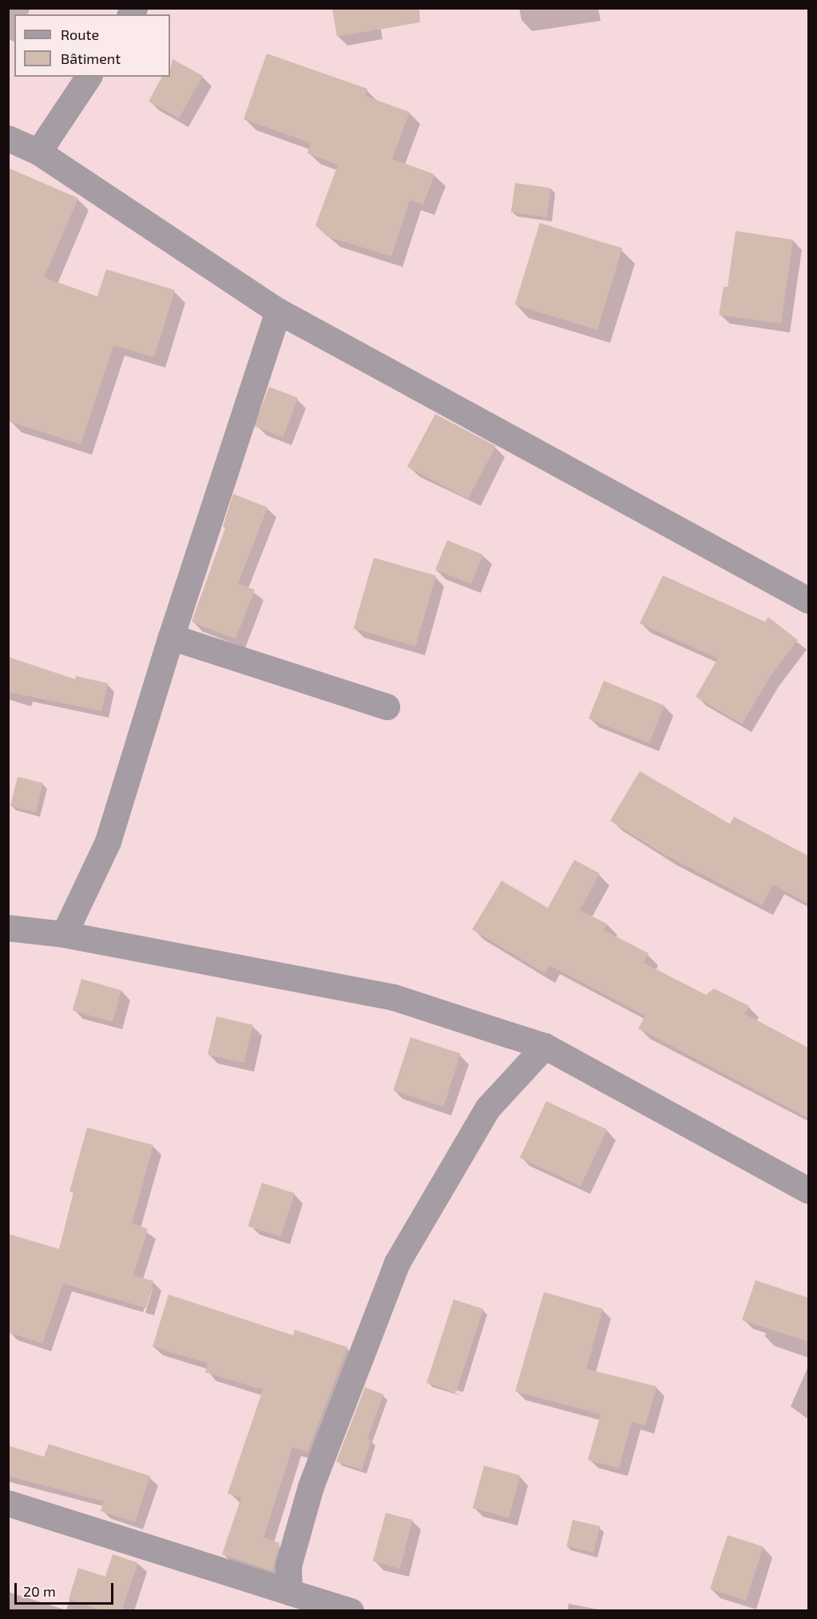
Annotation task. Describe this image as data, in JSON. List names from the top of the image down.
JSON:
{
  "legend": ["Route", "Bâtiment"],
  "scale_bar": "20 m"
}
